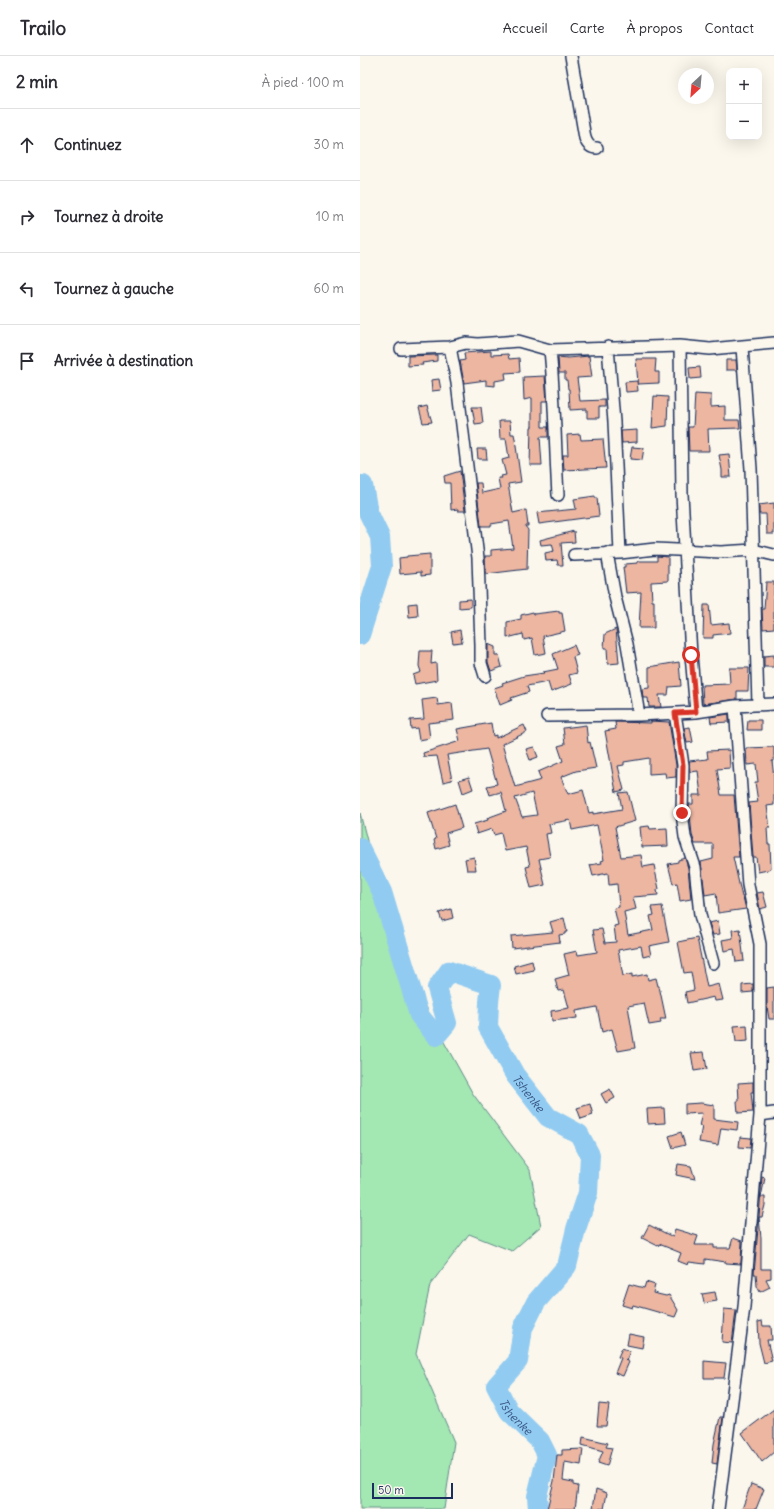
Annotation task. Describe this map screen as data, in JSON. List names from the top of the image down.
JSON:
{
  "water": ["Tshenke"],
  "scale_bar": "50 m",
  "north": "bottom left",
  "page": {
    "header": "Trailo",
    "nav": [
      "Accueil",
      "Carte",
      "À propos",
      "Contact"
    ],
    "heading": ["2 min", "À pied · 100 m"],
    "map_buttons": ["+", "−"],
    "list": [
      ["Continuez", "30 m"],
      ["Tournez à droite", "10 m"],
      ["Tournez à gauche", "60 m"],
      "Arrivée à destination"
    ],
    "scale": "50 m"
  }
}
